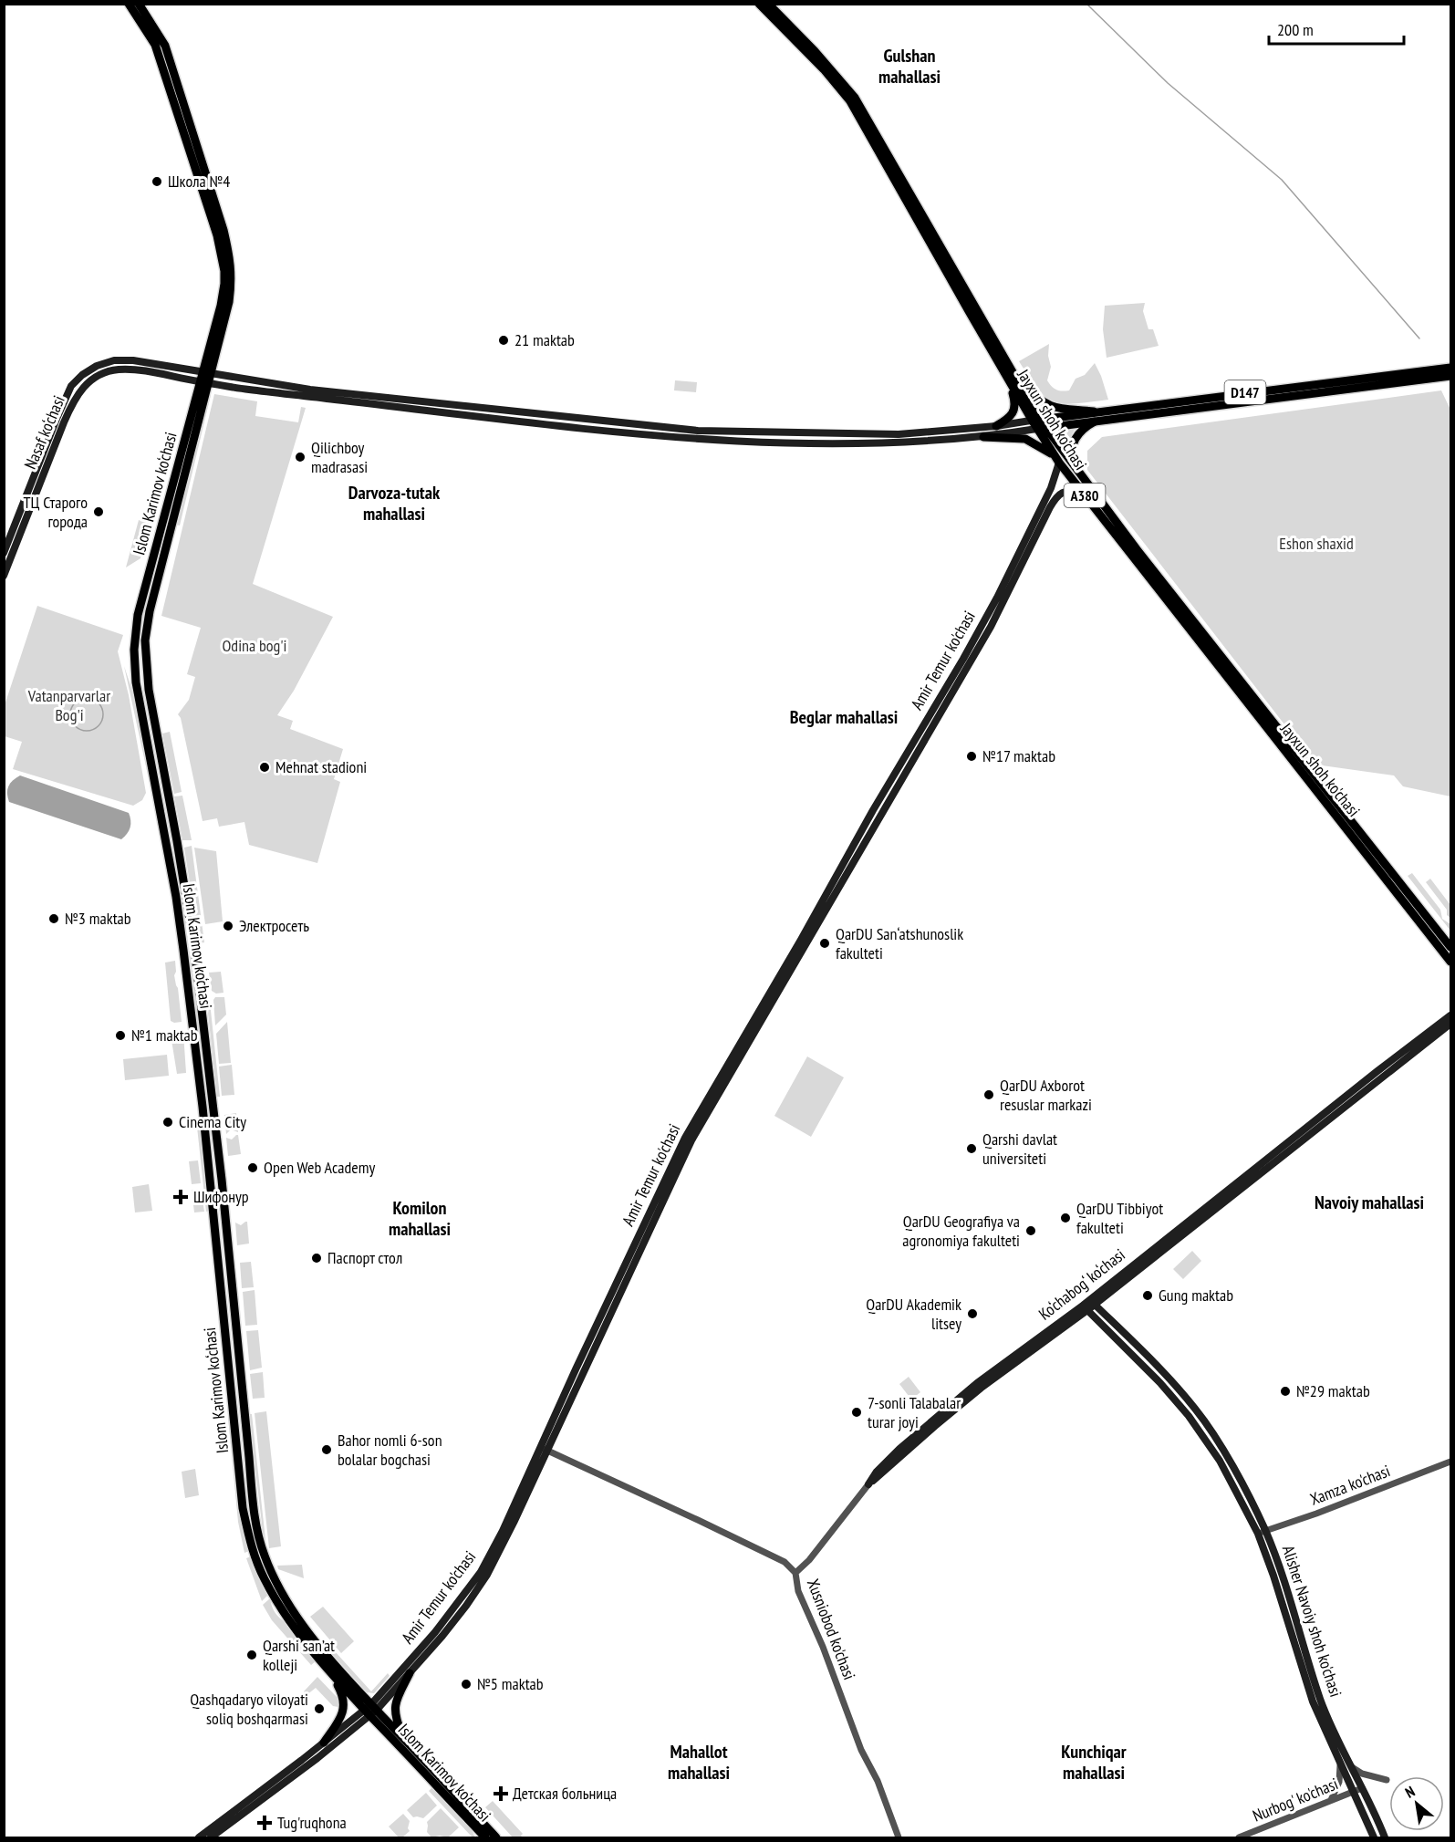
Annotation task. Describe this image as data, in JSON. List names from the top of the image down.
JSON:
{
  "streets": {
    "main road": [
      "D147",
      "Jayxun shoh ko'chasi",
      "Nasaf ko‘chasi",
      "Islom Karimov ko‘chasi",
      "A380",
      "Amir Temur ko'chasi",
      "Ko‘chabog‘ ko‘chasi",
      "Alisher Navoiy shoh ko'chasi"
    ],
    "street": ["Xamza ko'chasi", "Xusniobod ko'chasi", "Nurbog' ko'chasi"]
  },
  "crossings": [
    ["D147", "Jayxun shoh ko'chasi"],
    ["Jayxun shoh ko'chasi", "Amir Temur ko'chasi"],
    ["Nasaf ko‘chasi", "Islom Karimov ko‘chasi"],
    ["Islom Karimov ko‘chasi", "Amir Temur ko'chasi"],
    ["Amir Temur ko'chasi", "Xusniobod ko'chasi"],
    ["Ko‘chabog‘ ko‘chasi", "Alisher Navoiy shoh ko'chasi"],
    ["Ko‘chabog‘ ko‘chasi", "Xusniobod ko'chasi"],
    ["Xamza ko'chasi", "Alisher Navoiy shoh ko'chasi"],
    ["Alisher Navoiy shoh ko'chasi", "Nurbog' ko'chasi"]
  ],
  "districts": [
    "Gulshan mahallasi",
    "Darvoza-tutak mahallasi",
    "Beglar mahallasi",
    "Navoiy mahallasi",
    "Komilon mahallasi",
    "Mahallot mahallasi",
    "Kunchiqar mahallasi"
  ],
  "parks": ["Eshon shaxid", "Odina bog'i", "Vatanparvarlar Bog'i"],
  "places": {
    "other": [
      "Школа №4",
      "21 maktab",
      "Qilichboy madrasasi",
      "ТЦ Старого города",
      "№17 maktab",
      "Mehnat stadioni",
      "№3 maktab",
      "Электросеть",
      "QarDU San‘atshunoslik fakulteti",
      "№1 maktab",
      "QarDU Axborot resuslar markazi",
      "Cinema City",
      "Qarshi davlat universiteti",
      "Open Web Academy",
      "QarDU Tibbiyot fakulteti",
      "QarDU Geografiya va agronomiya fakulteti",
      "Паспорт стол",
      "Gung maktab",
      "QarDU Akademik litsey",
      "№29 maktab",
      "7-sonli Talabalar turar joyi",
      "Bahor nomli 6-son bolalar bogchasi",
      "Qarshi san’at kolleji",
      "№5 maktab",
      "Qashqadaryo viloyati soliq boshqarmasi"
    ],
    "health": ["Шифонур", "Детская больница", "Tug'ruqhona"]
  },
  "scale_bar": "200 m",
  "north": "top left"
}
